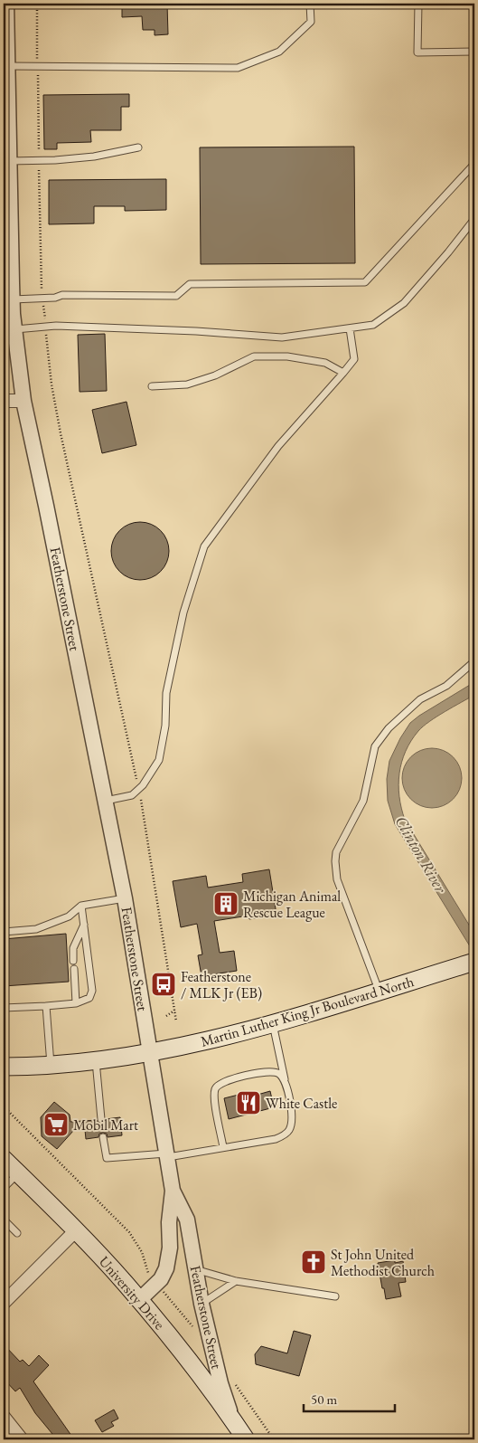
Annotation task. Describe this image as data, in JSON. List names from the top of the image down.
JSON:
{
  "streets": {
    "main road": ["Martin Luther King Jr Boulevard North", "University Drive"],
    "street": ["Featherstone Street"]
  },
  "crossings": [
    ["Featherstone Street", "Martin Luther King Jr Boulevard North"],
    ["Featherstone Street", "University Drive"]
  ],
  "water": ["Clinton River"],
  "places": {
    "building": ["Michigan Animal Rescue League"],
    "bus stop": ["Featherstone / MLK Jr (EB)"],
    "restaurant": ["White Castle"],
    "supermarket": ["Mobil Mart"],
    "church": ["St John United Methodist Church"]
  },
  "scale_bar": "50 m"
}
